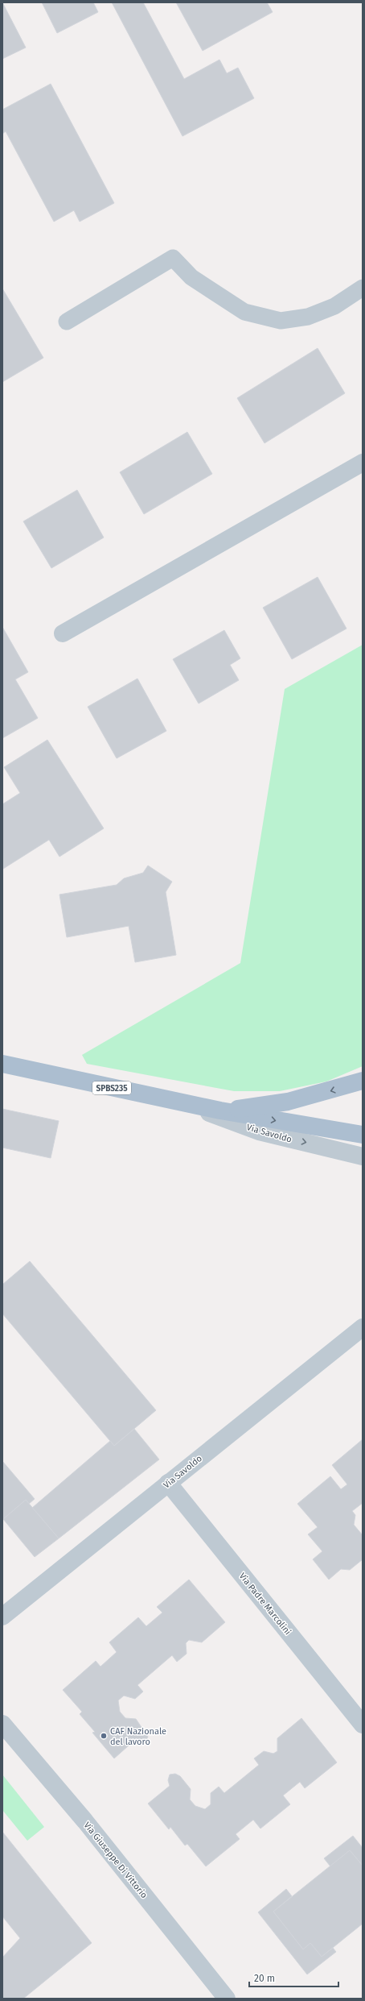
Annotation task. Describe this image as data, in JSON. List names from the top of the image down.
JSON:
{
  "streets": {
    "main road": ["SPBS235"],
    "street": ["Via Savoldo", "Via Padre Marcolini", "Via Giuseppe Di Vittorio"]
  },
  "crossings": [
    ["SPBS235", "Via Savoldo"],
    ["Via Savoldo", "Via Padre Marcolini"]
  ],
  "places": ["CAF Nazionale del lavoro"],
  "scale_bar": "20 m"
}
